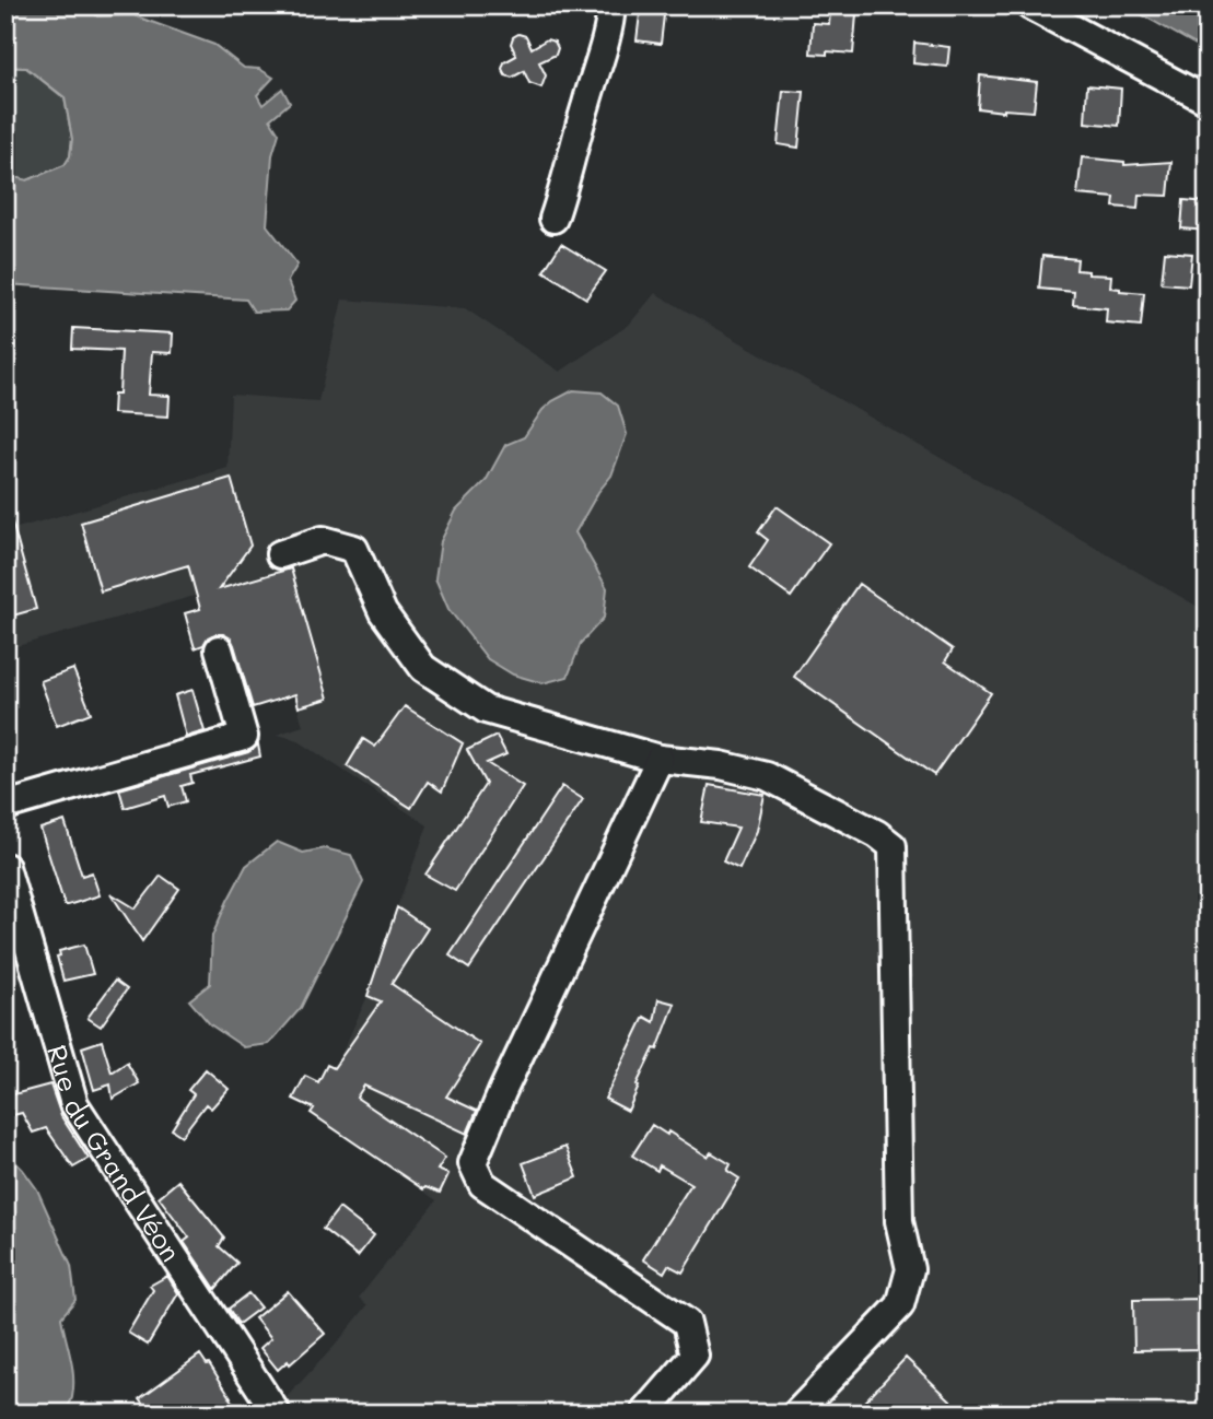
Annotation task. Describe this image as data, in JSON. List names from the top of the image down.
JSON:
{
  "streets": {
    "street": ["Rue du Grand Véon"]
  }
}
